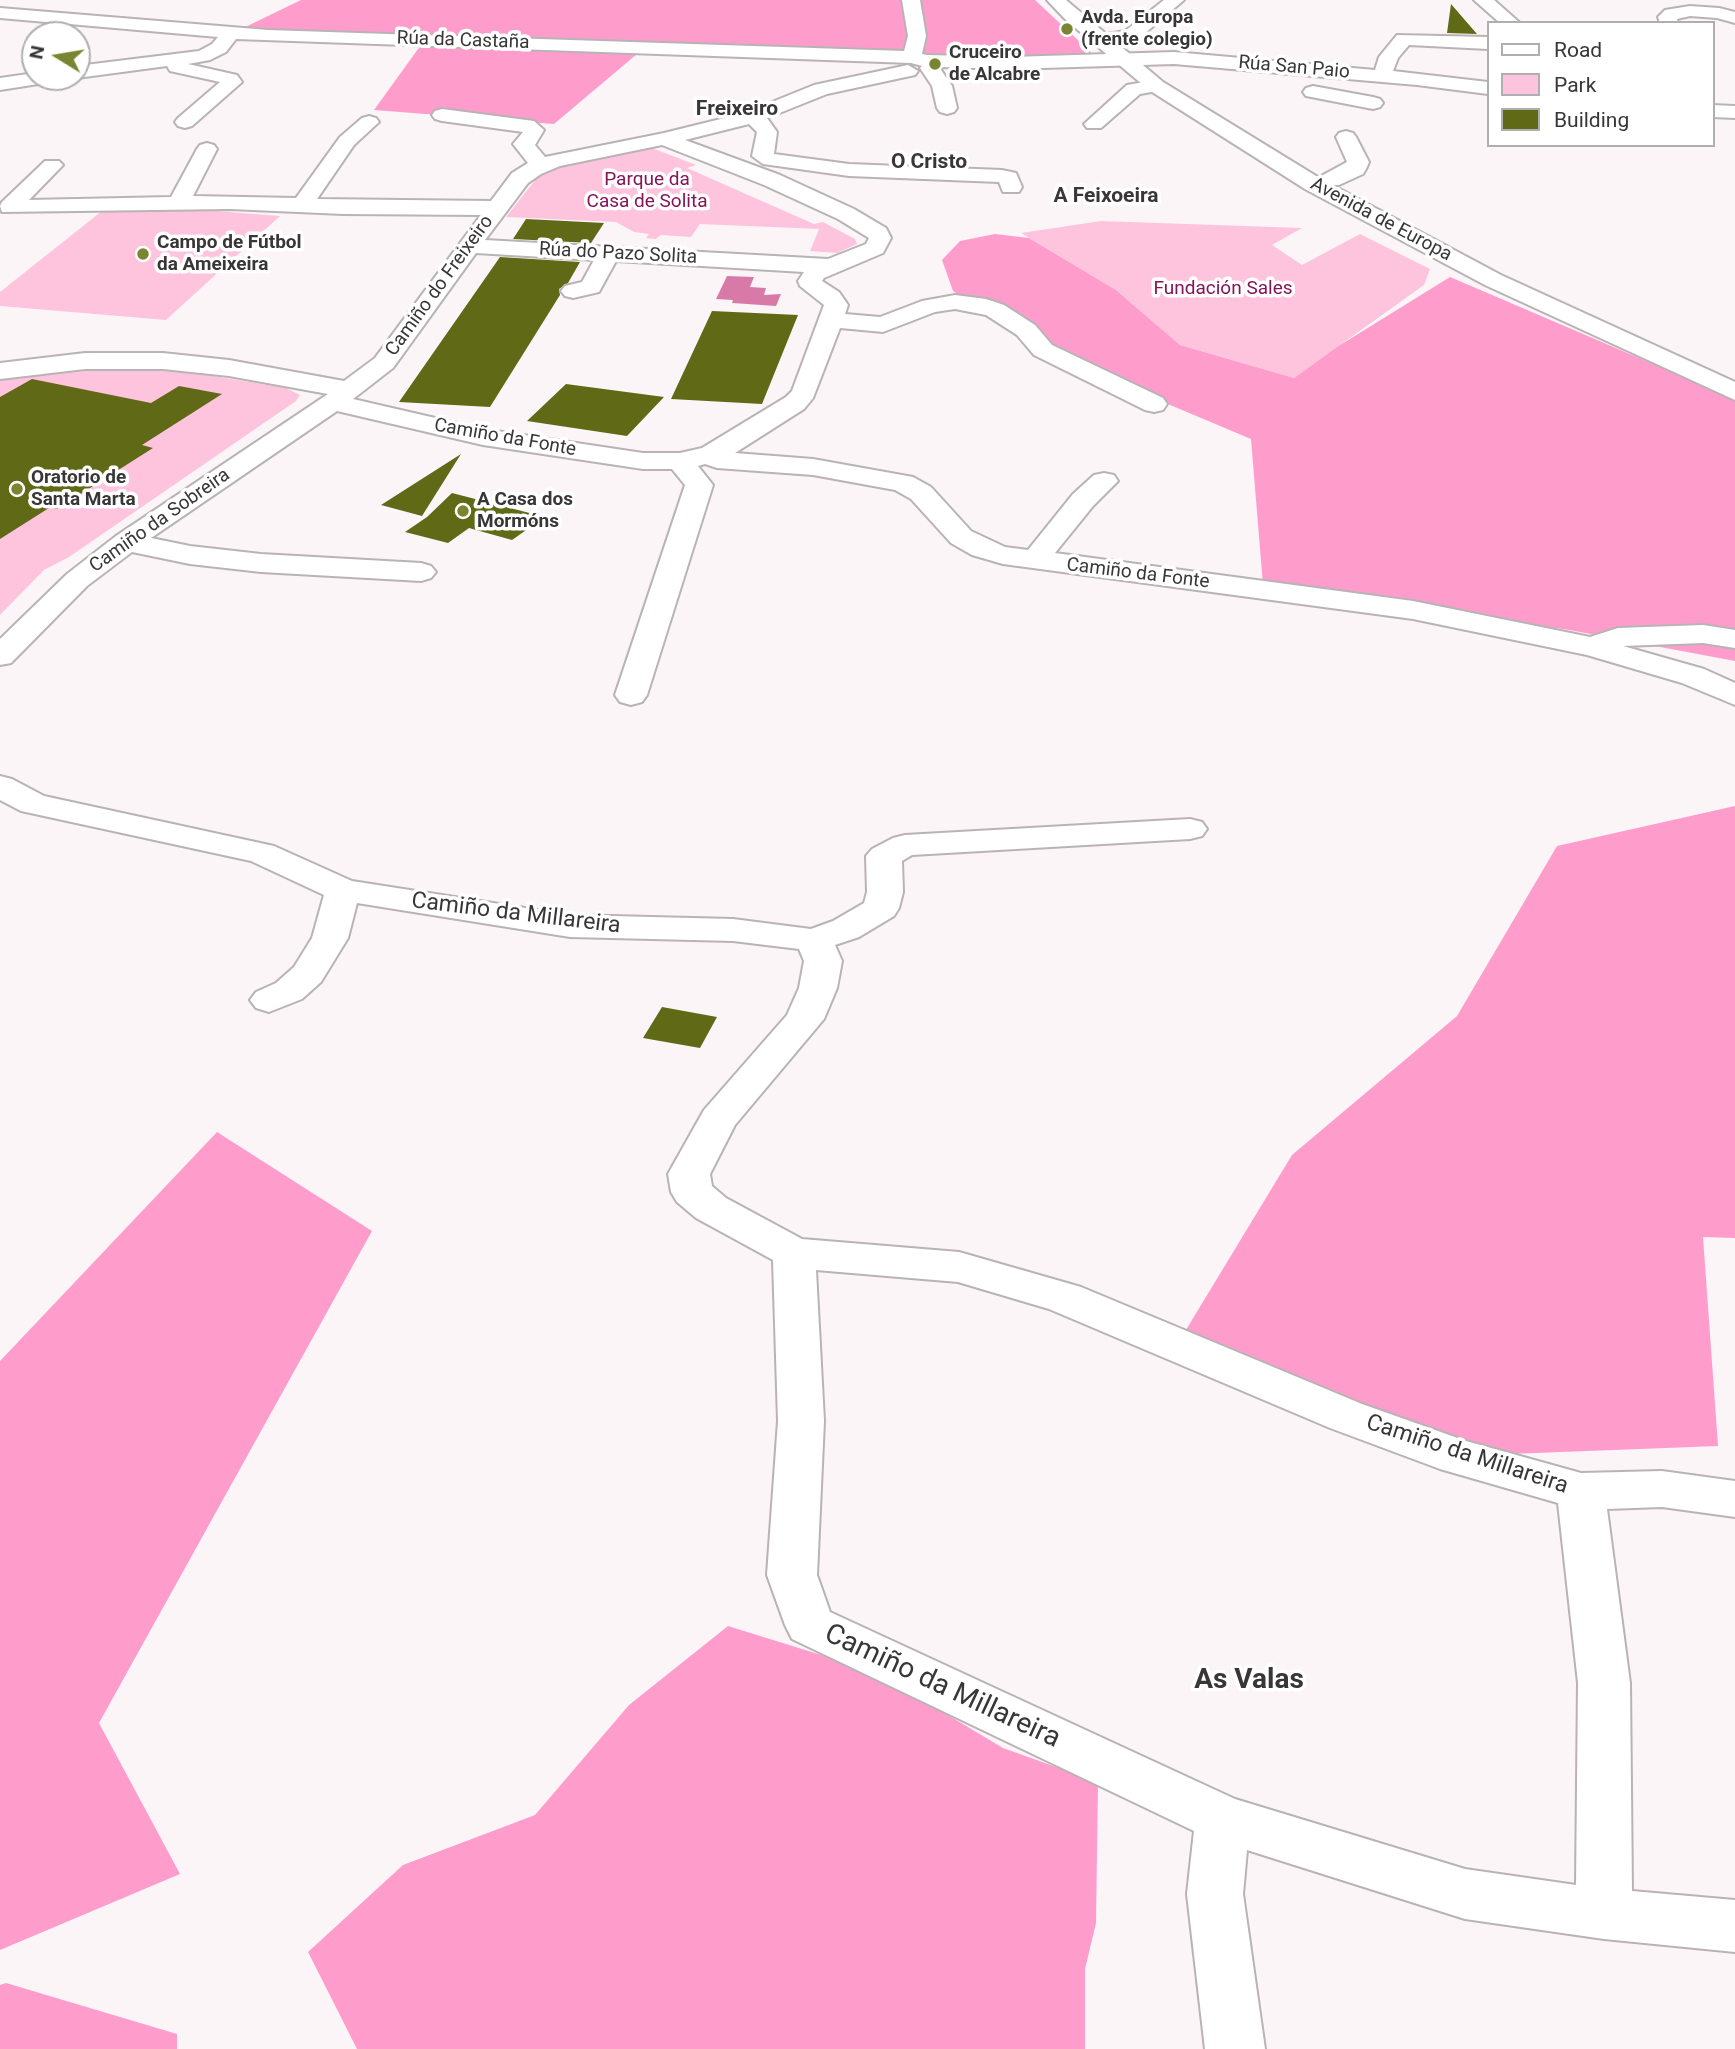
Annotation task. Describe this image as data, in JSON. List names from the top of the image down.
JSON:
{
  "streets": {
    "street": [
      "Rúa da Castaña",
      "Rúa San Paio",
      "Avenida de Europa",
      "Rúa do Pazo Solita",
      "Camiño do Freixeiro",
      "Camiño da Fonte",
      "Camiño da Sobreira",
      "Camiño da Millareira"
    ]
  },
  "crossings": [
    ["Rúa da Castaña", "Camiño do Freixeiro"],
    ["Rúa San Paio", "Avenida de Europa"],
    ["Rúa San Paio", "Camiño do Freixeiro"],
    ["Avenida de Europa", "Camiño do Freixeiro"],
    ["Rúa do Pazo Solita", "Camiño do Freixeiro"],
    ["Camiño do Freixeiro", "Camiño da Fonte"],
    ["Camiño do Freixeiro", "Camiño da Sobreira"],
    ["Camiño da Fonte", "Camiño da Sobreira"]
  ],
  "districts": [
    "Freixeiro",
    "O Cristo",
    "A Feixoeira",
    "As Valas"
  ],
  "parks": ["Parque da Casa de Solita", "Fundación Sales"],
  "places": [
    "Avda. Europa (frente colegio)",
    "Cruceiro de Alcabre",
    "Campo de Fútbol da Ameixeira",
    "Oratorio de Santa Marta",
    "A Casa dos Mormóns"
  ],
  "legend": ["Road", "Park", "Building"],
  "north": "left"
}
